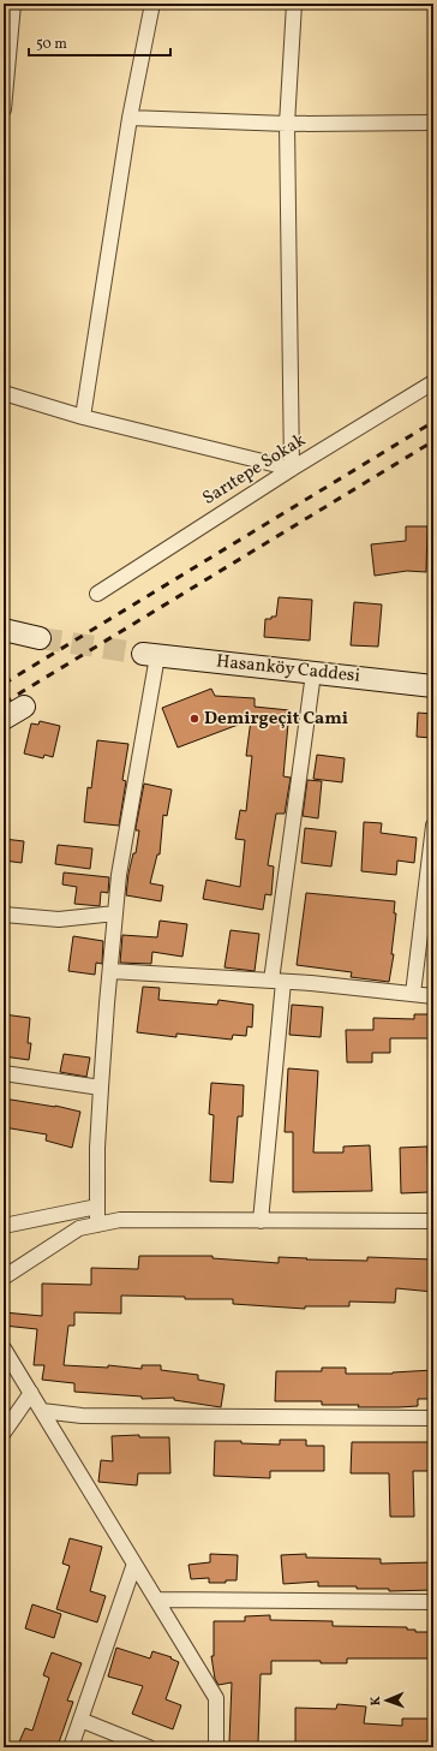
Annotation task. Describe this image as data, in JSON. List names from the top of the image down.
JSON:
{
  "streets": {
    "street": ["Sarıtepe Sokak", "Hasanköy Caddesi"]
  },
  "places": ["Demirgeçit Cami"],
  "scale_bar": "50 m",
  "north": "left"
}
